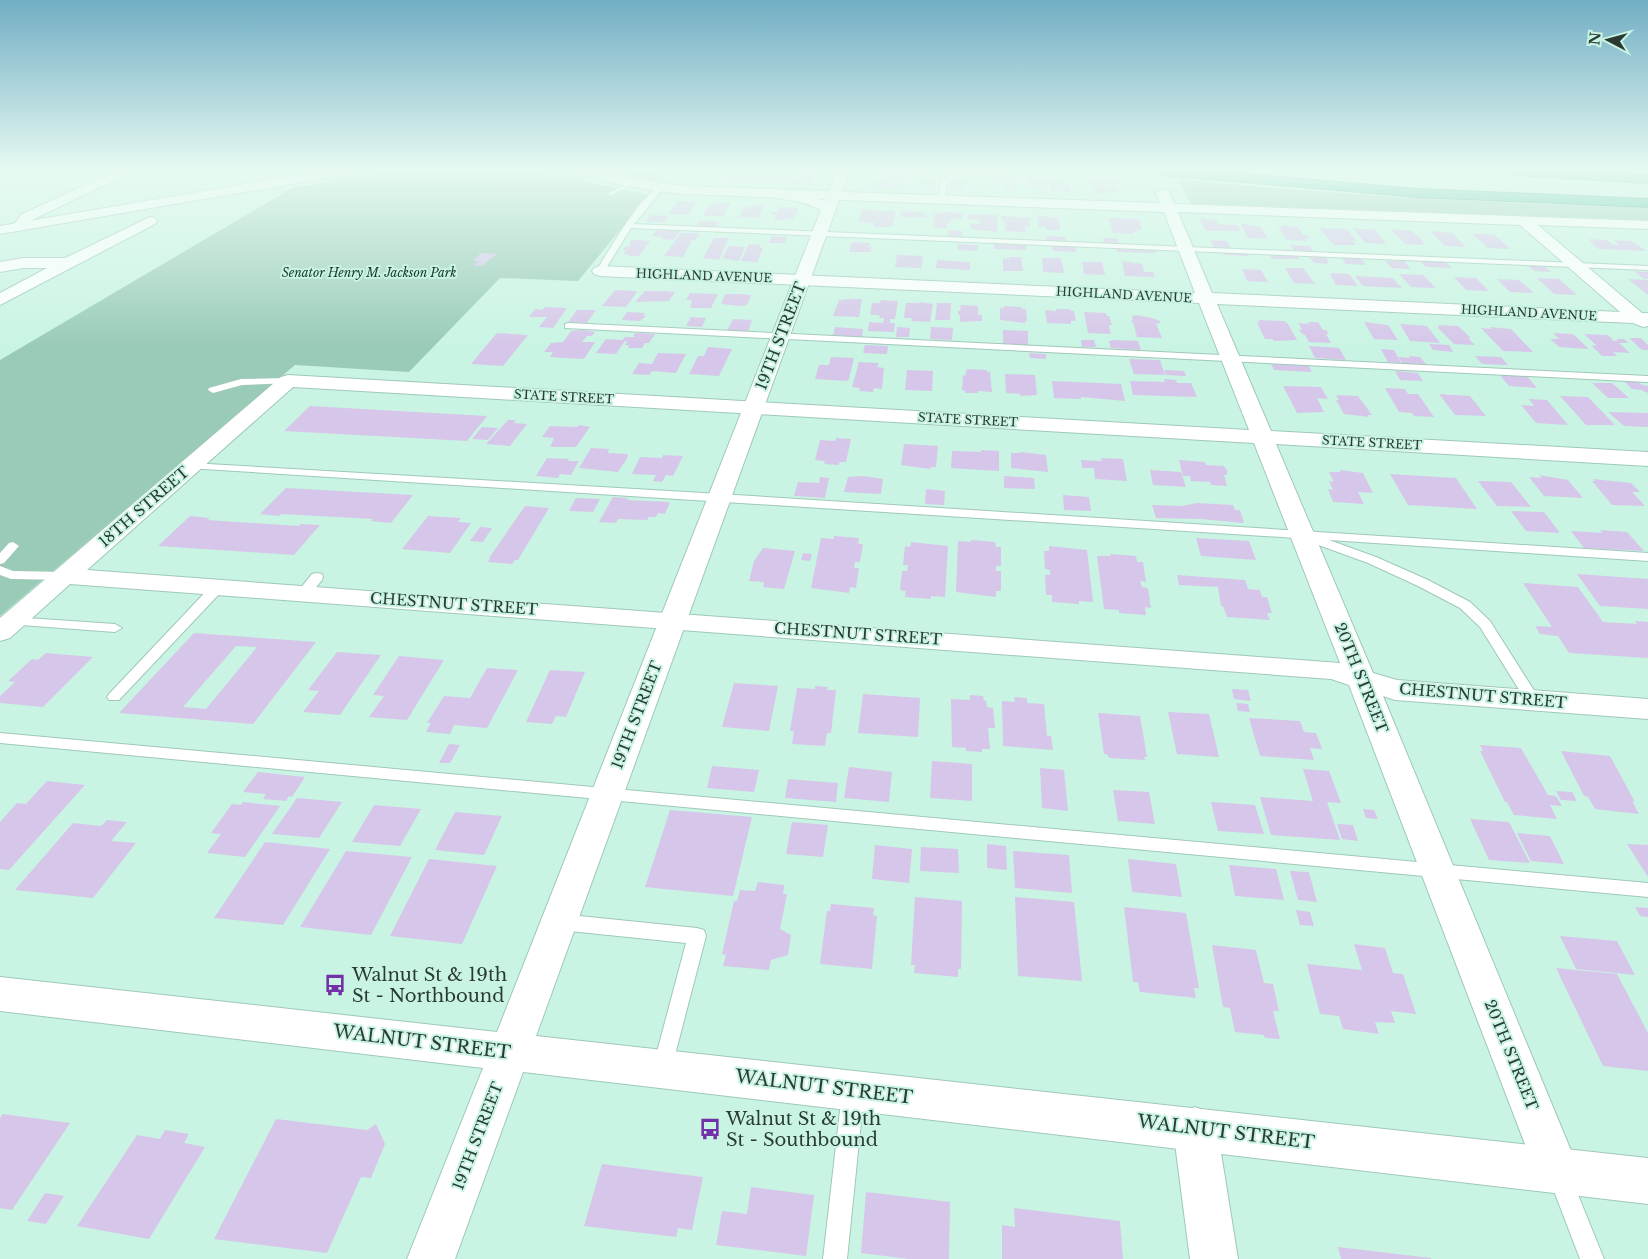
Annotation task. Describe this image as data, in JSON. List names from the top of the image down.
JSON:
{
  "streets": {
    "street": [
      "HIGHLAND AVENUE",
      "19TH STREET",
      "STATE STREET",
      "18TH STREET",
      "CHESTNUT STREET",
      "20TH STREET",
      "WALNUT STREET"
    ]
  },
  "crossings": [
    ["HIGHLAND AVENUE", "19TH STREET"],
    ["HIGHLAND AVENUE", "20TH STREET"],
    ["19TH STREET", "STATE STREET"],
    ["19TH STREET", "CHESTNUT STREET"],
    ["19TH STREET", "WALNUT STREET"],
    ["STATE STREET", "18TH STREET"],
    ["STATE STREET", "20TH STREET"],
    ["18TH STREET", "CHESTNUT STREET"],
    ["CHESTNUT STREET", "20TH STREET"],
    ["20TH STREET", "WALNUT STREET"]
  ],
  "parks": ["Senator Henry M. Jackson Park"],
  "places": {
    "bus stop": ["Walnut St & 19th St - Northbound", "Walnut St & 19th St - Southbound"]
  },
  "north": "left"
}
